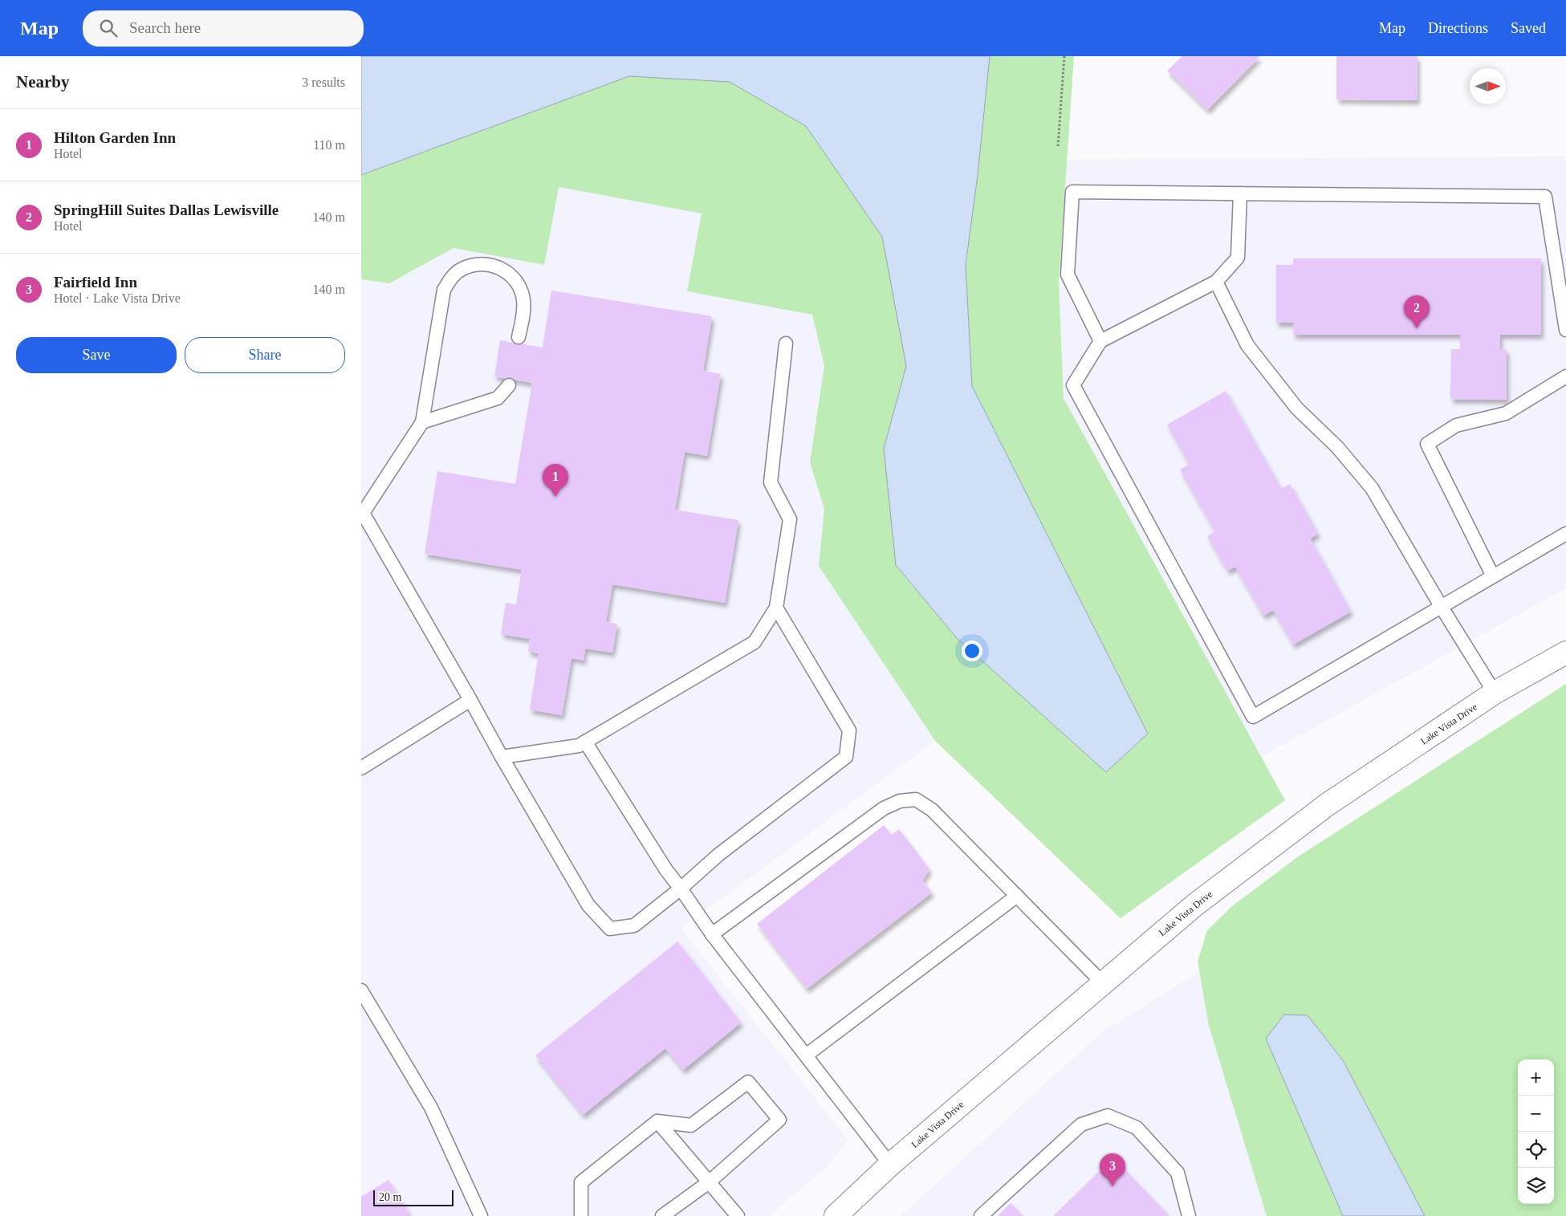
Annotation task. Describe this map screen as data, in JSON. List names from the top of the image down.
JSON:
{
  "streets": {
    "street": ["Lake Vista Drive"]
  },
  "scale_bar": "20 m",
  "north": "right",
  "page": {
    "header": "Map",
    "search": "Search here",
    "nav": ["Map", "Directions", "Saved"],
    "heading": ["Nearby", "3 results"],
    "list": [
      {
        "mark": "1",
        "name": "Hilton Garden Inn",
        "note": "Hotel",
        "value": "110 m"
      },
      {
        "mark": "2",
        "name": "SpringHill Suites Dallas Lewisville",
        "note": "Hotel",
        "value": "140 m"
      },
      {
        "mark": "3",
        "name": "Fairfield Inn",
        "note": "Hotel · Lake Vista Drive",
        "value": "140 m"
      }
    ],
    "pins": ["2", "1", "3"],
    "buttons": ["Save", "Share"],
    "map_buttons": ["+", "−"],
    "scale": "20 m"
  }
}
